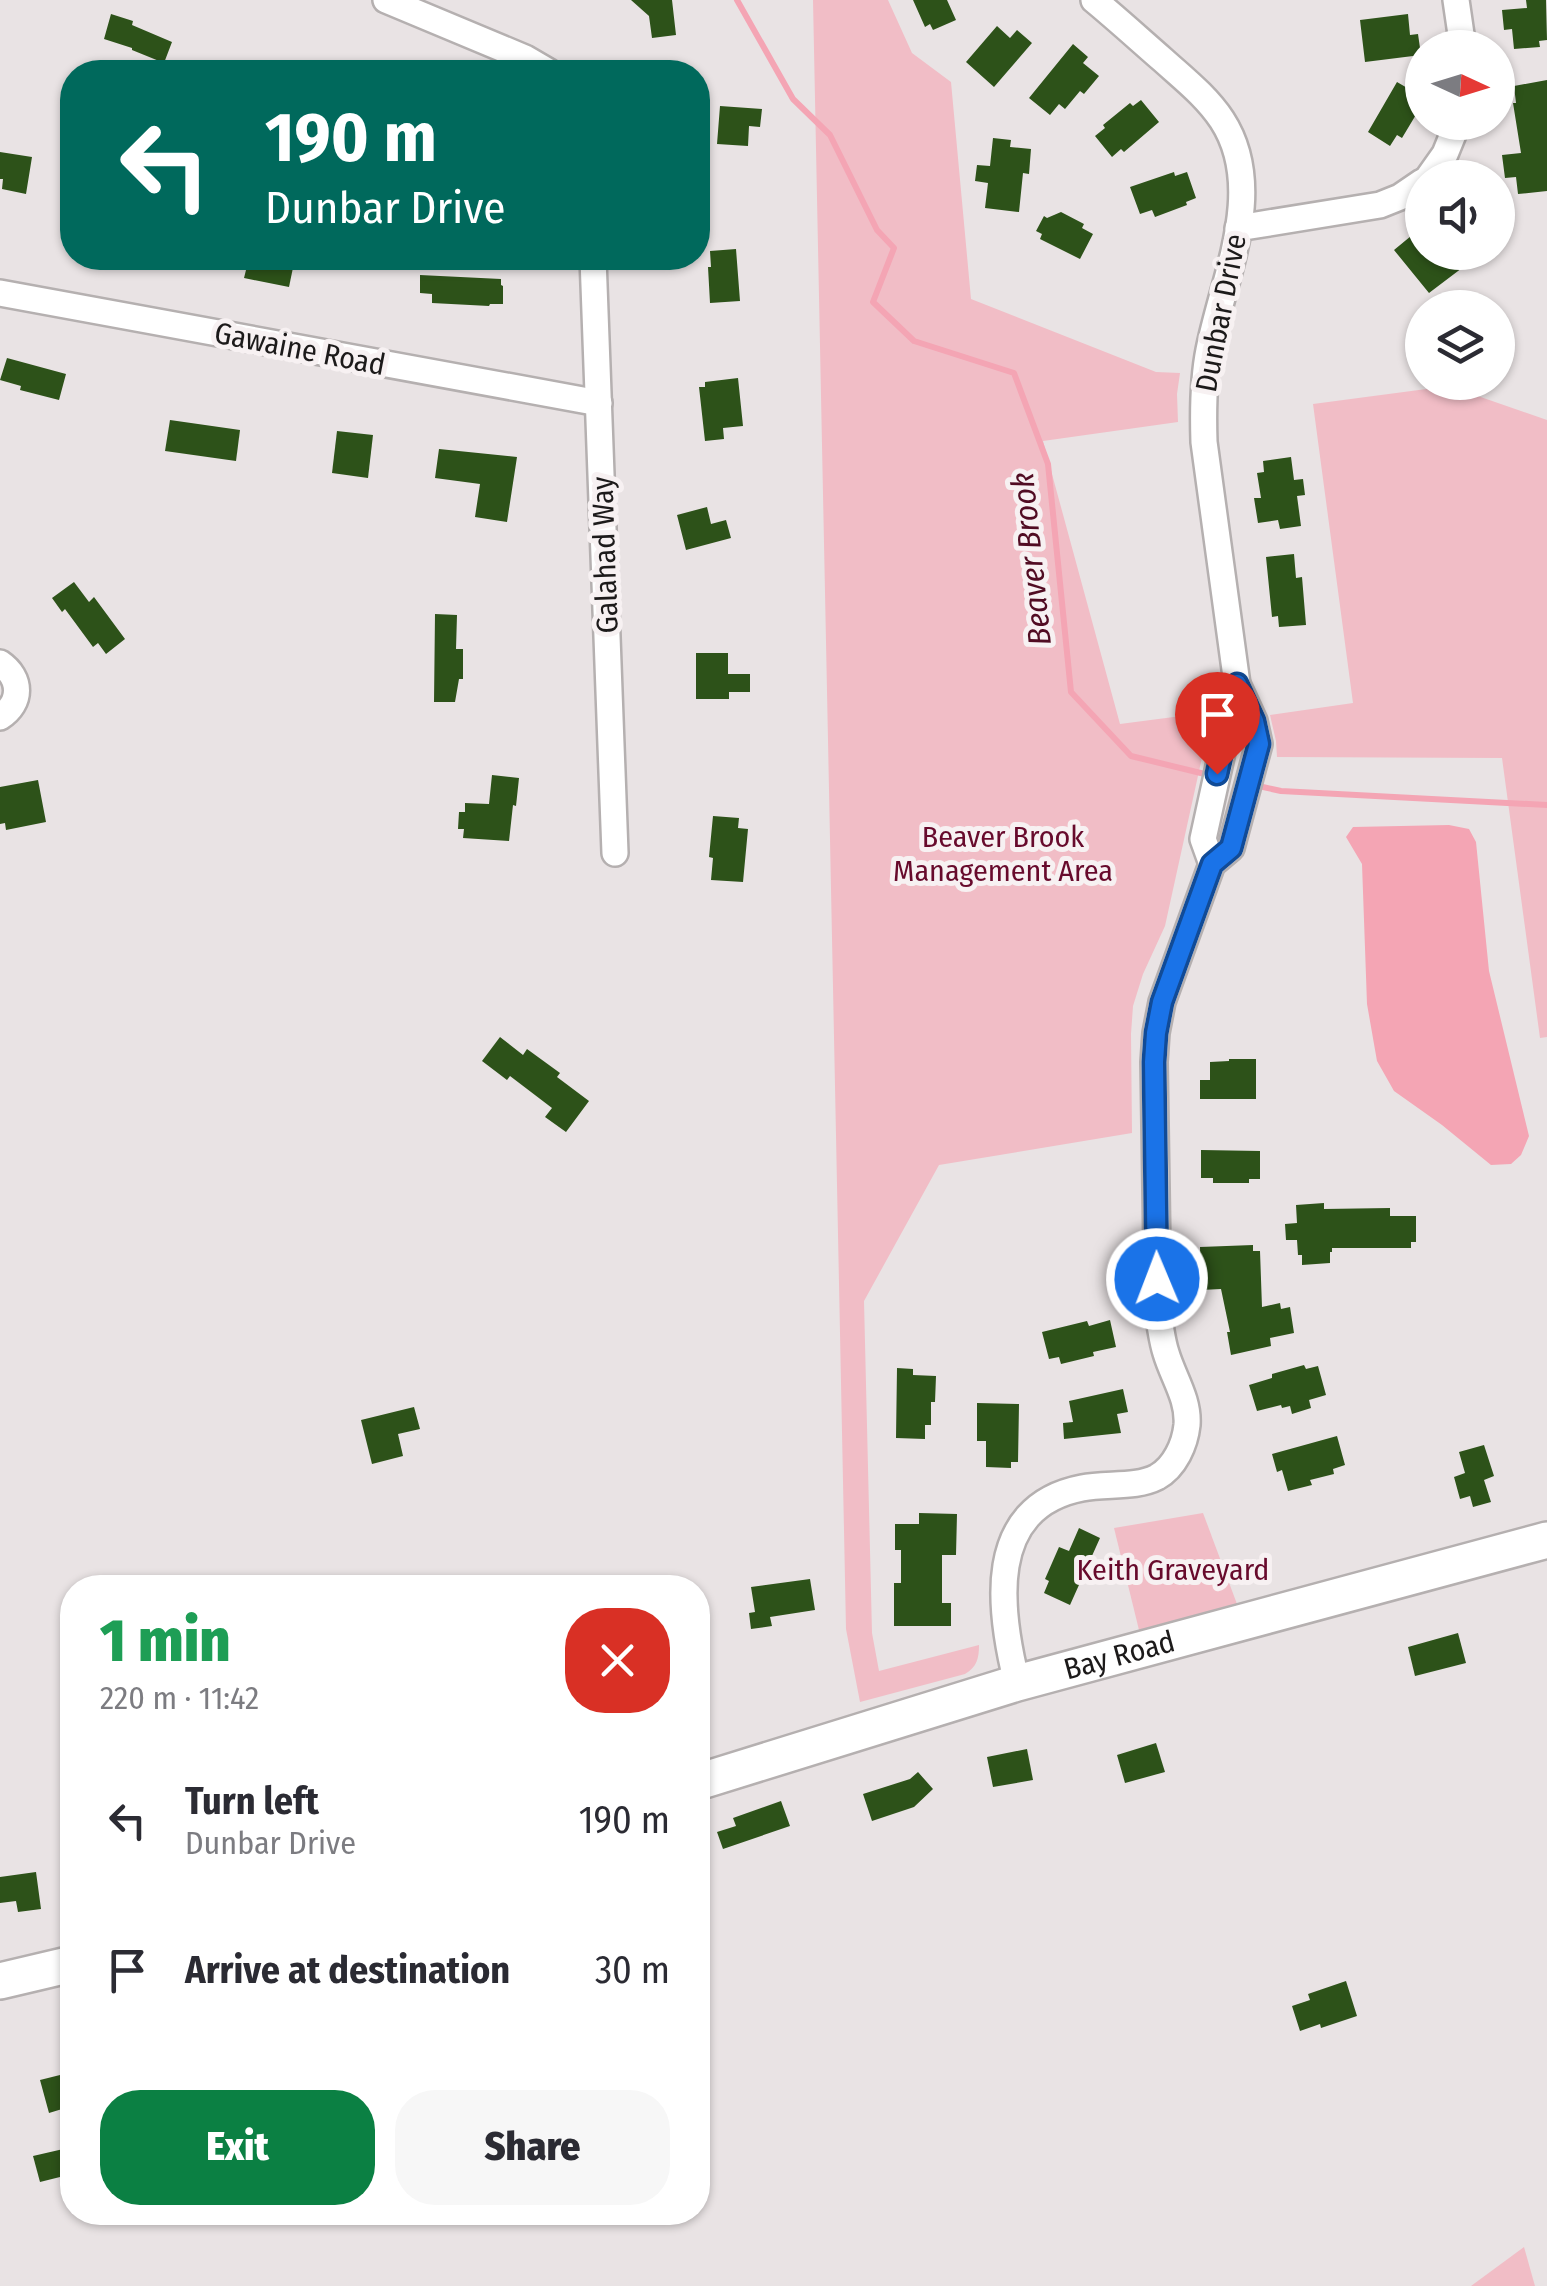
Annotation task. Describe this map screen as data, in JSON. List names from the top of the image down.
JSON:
{
  "streets": {
    "main road": ["Bay Road"],
    "street": ["Dunbar Drive", "Gawaine Road", "Galahad Way"]
  },
  "crossings": [
    ["Dunbar Drive", "Bay Road"],
    ["Gawaine Road", "Galahad Way"]
  ],
  "water": ["Beaver Brook"],
  "parks": ["Beaver Brook Management Area", "Keith Graveyard"],
  "north": "right",
  "page": {
    "turn": ["190 m", "Dunbar Drive"],
    "heading": ["1 min", "220 m · 11:42"],
    "list": [
      {
        "name": "Turn left",
        "note": "Dunbar Drive",
        "value": "190 m"
      },
      {
        "name": "Arrive at destination",
        "value": "30 m"
      }
    ],
    "buttons": ["Exit", "Share"]
  }
}
